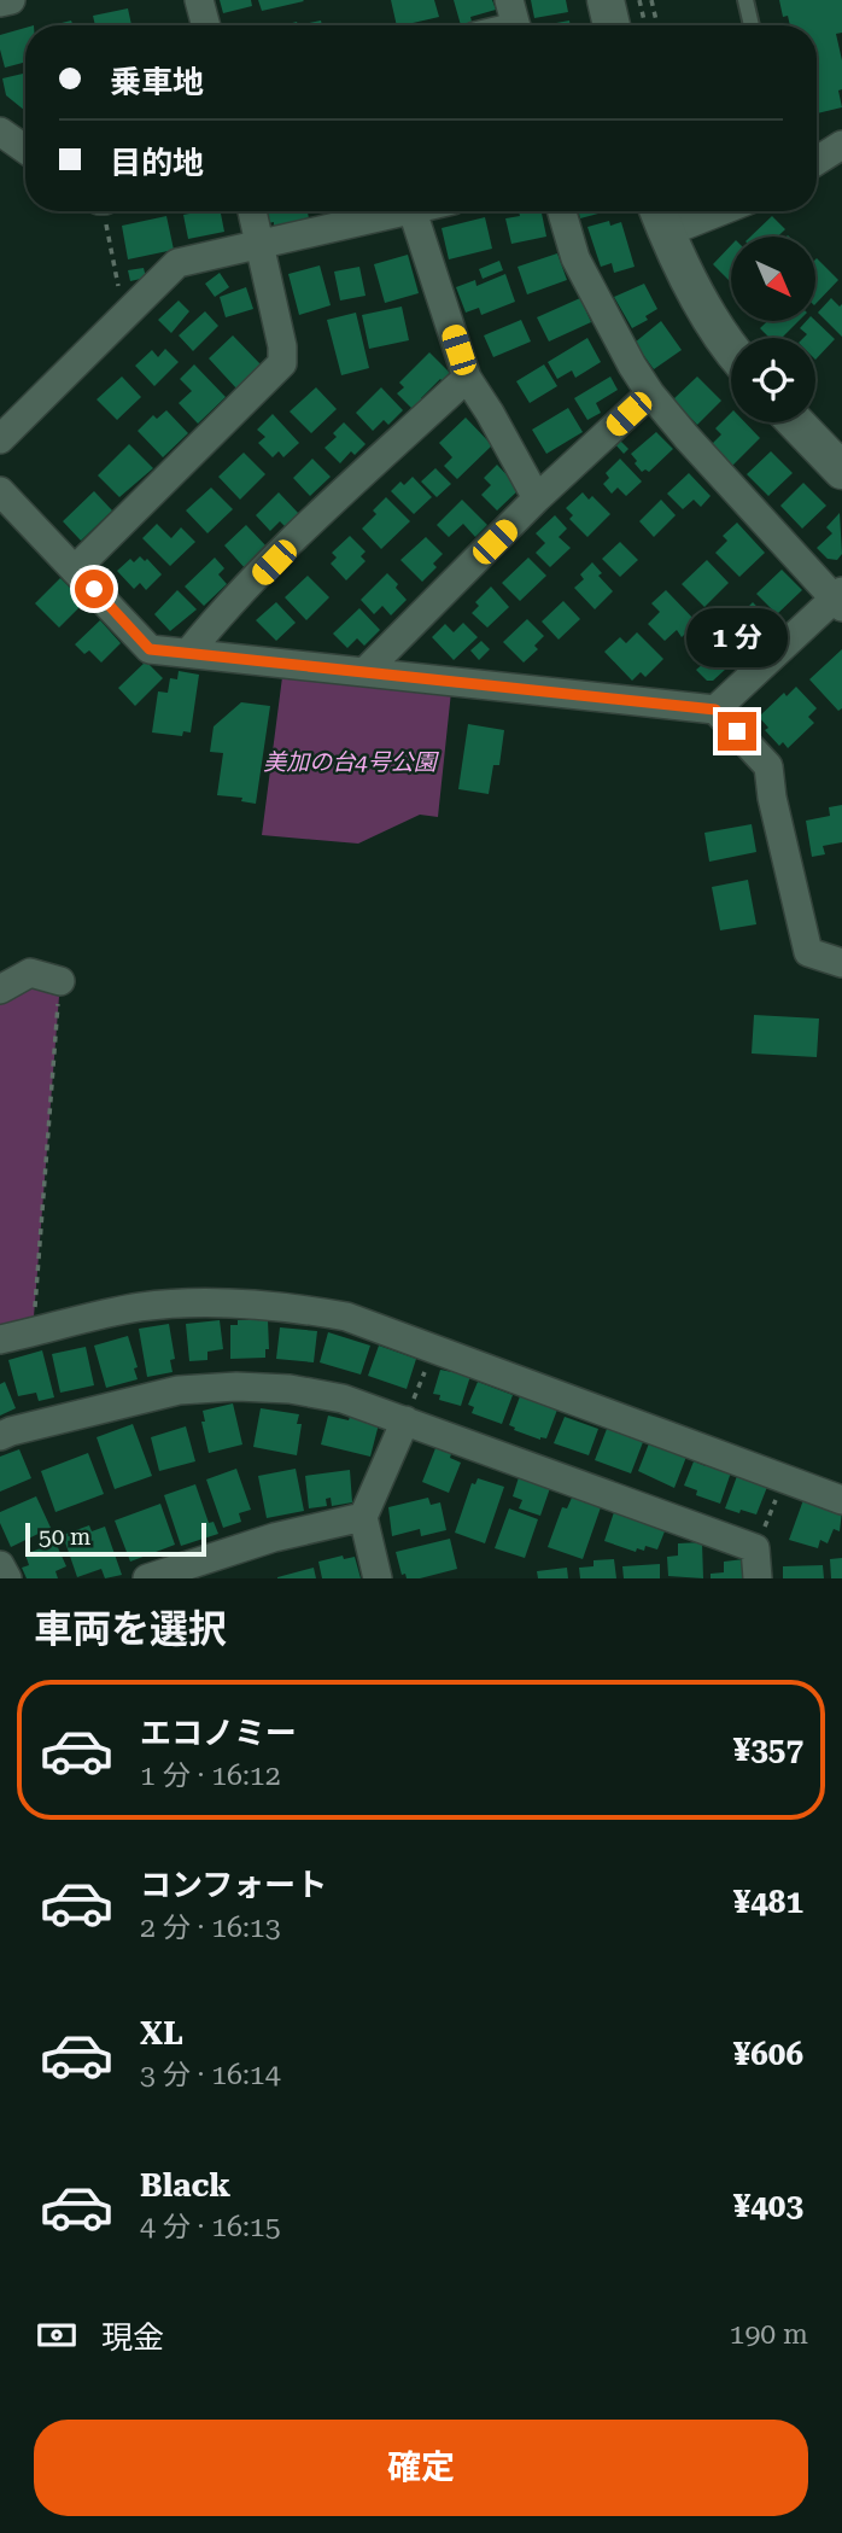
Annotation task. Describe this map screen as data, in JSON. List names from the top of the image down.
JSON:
{
  "parks": ["美加の台4号公園"],
  "scale_bar": "50 m",
  "north": "bottom right",
  "page": {
    "banner": ["乗車地", "目的地"],
    "bubble": "1 分",
    "scale": "50 m",
    "heading": "車両を選択",
    "list": [
      {
        "name": "エコノミー",
        "note": "1 分 · 16:12",
        "value": "¥357"
      },
      {
        "name": "コンフォート",
        "note": "2 分 · 16:13",
        "value": "¥481"
      },
      {
        "name": "XL",
        "note": "3 分 · 16:14",
        "value": "¥606"
      },
      {
        "name": "Black",
        "note": "4 分 · 16:15",
        "value": "¥403"
      }
    ],
    "pay": ["現金", "190 m"],
    "buttons": "確定"
  }
}
